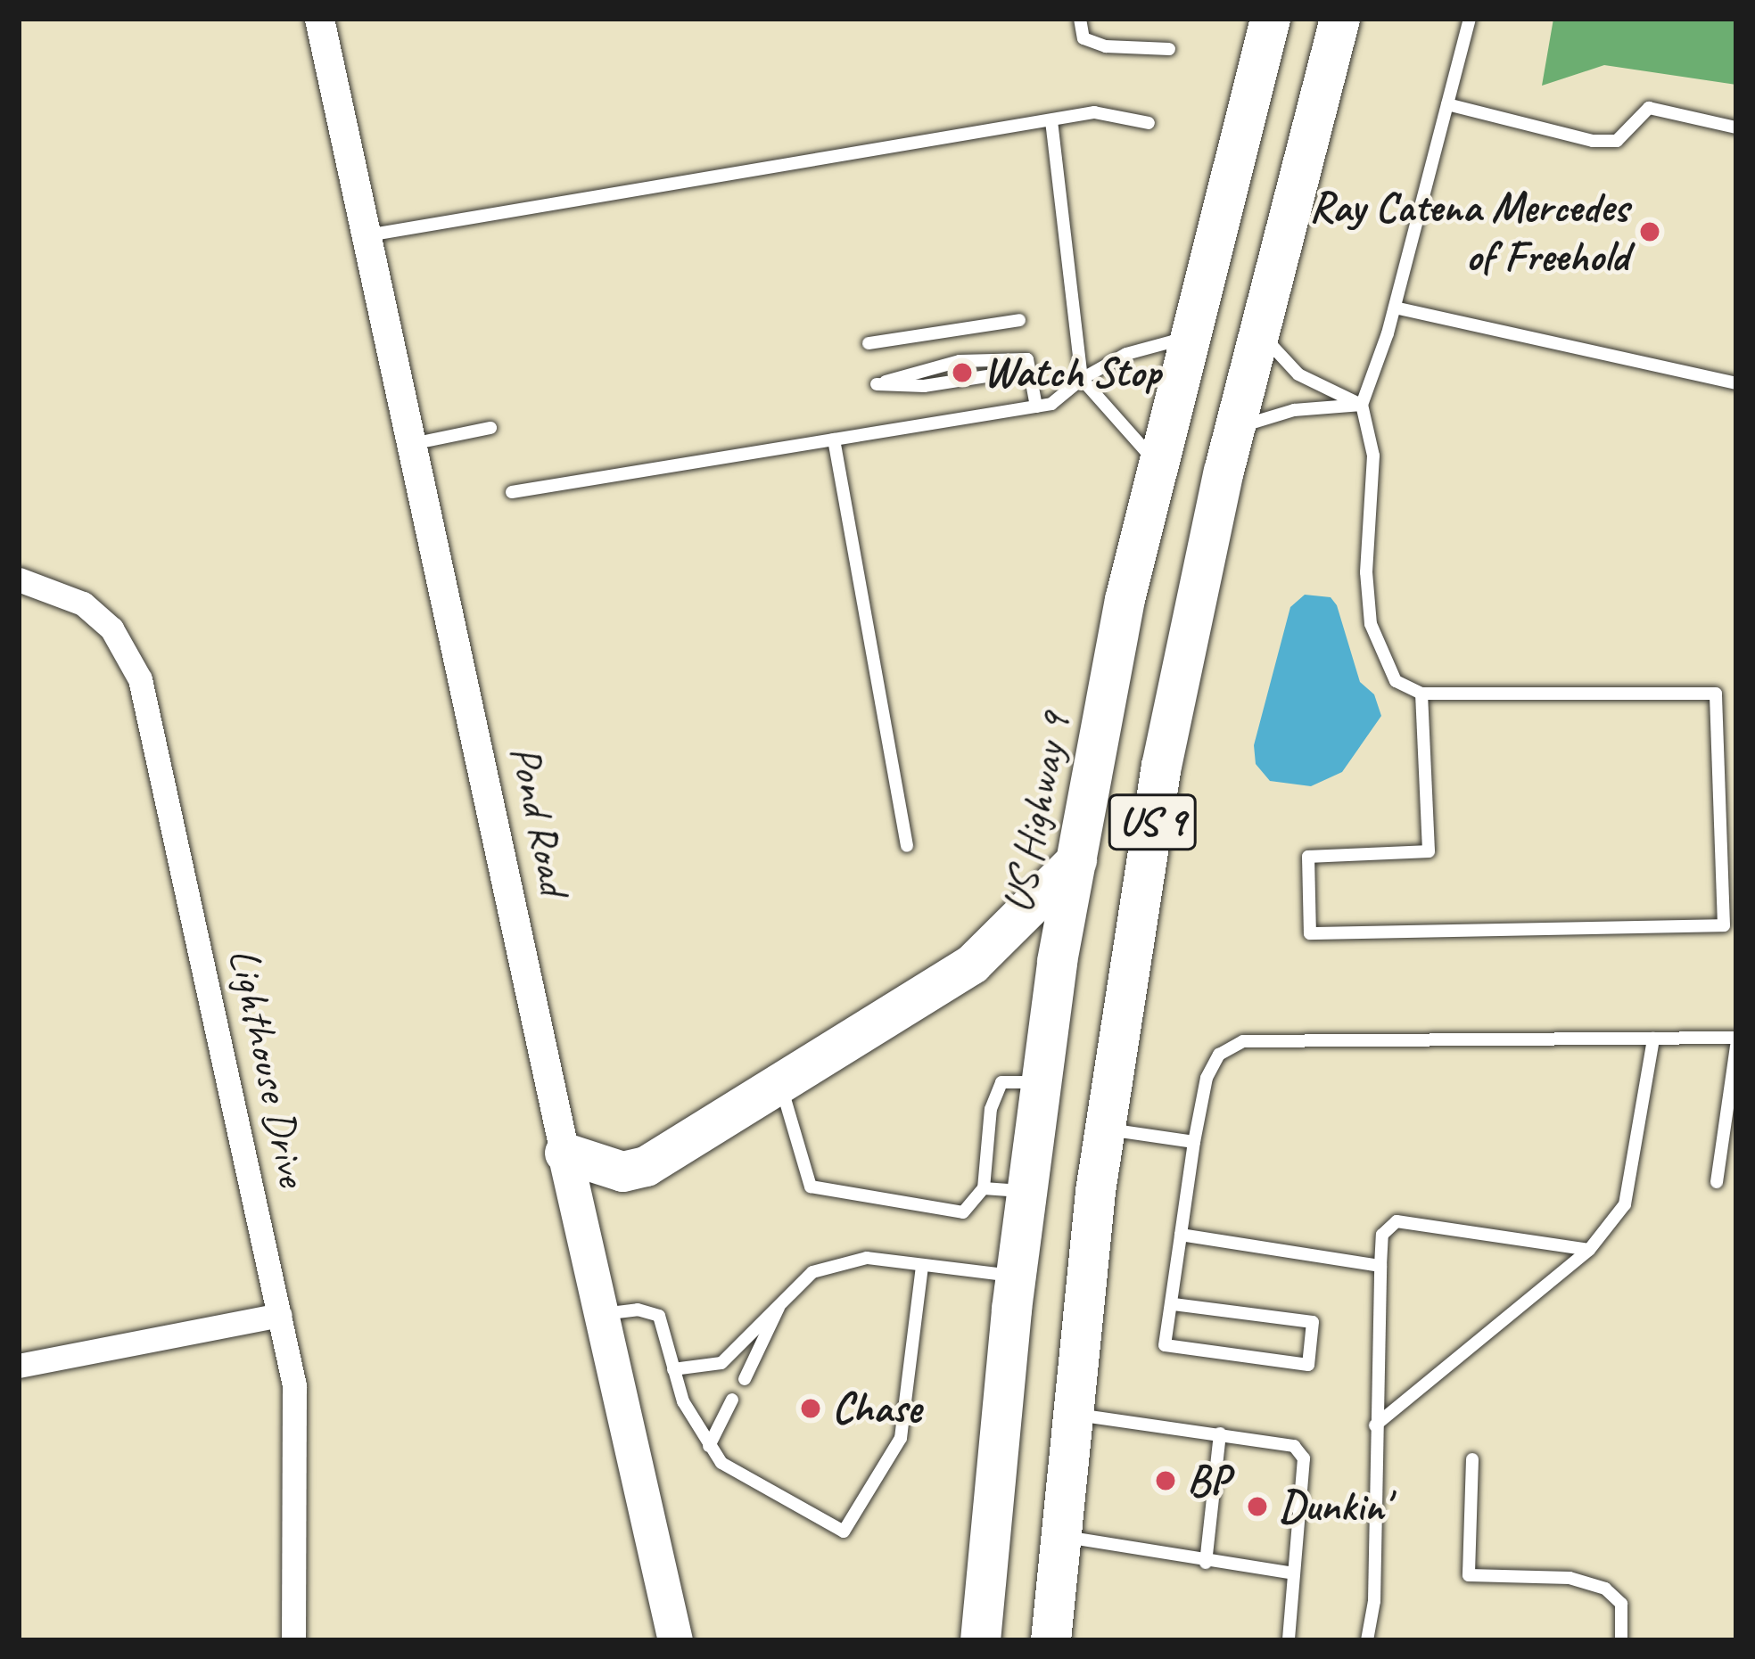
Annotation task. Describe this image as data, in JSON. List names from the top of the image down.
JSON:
{
  "streets": {
    "highway": ["US Highway 9", "US 9"],
    "main road": ["Pond Road"],
    "street": ["Lighthouse Drive"]
  },
  "places": [
    "Ray Catena Mercedes of Freehold",
    "Watch Stop",
    "Chase",
    "BP",
    "Dunkin'"
  ]
}
